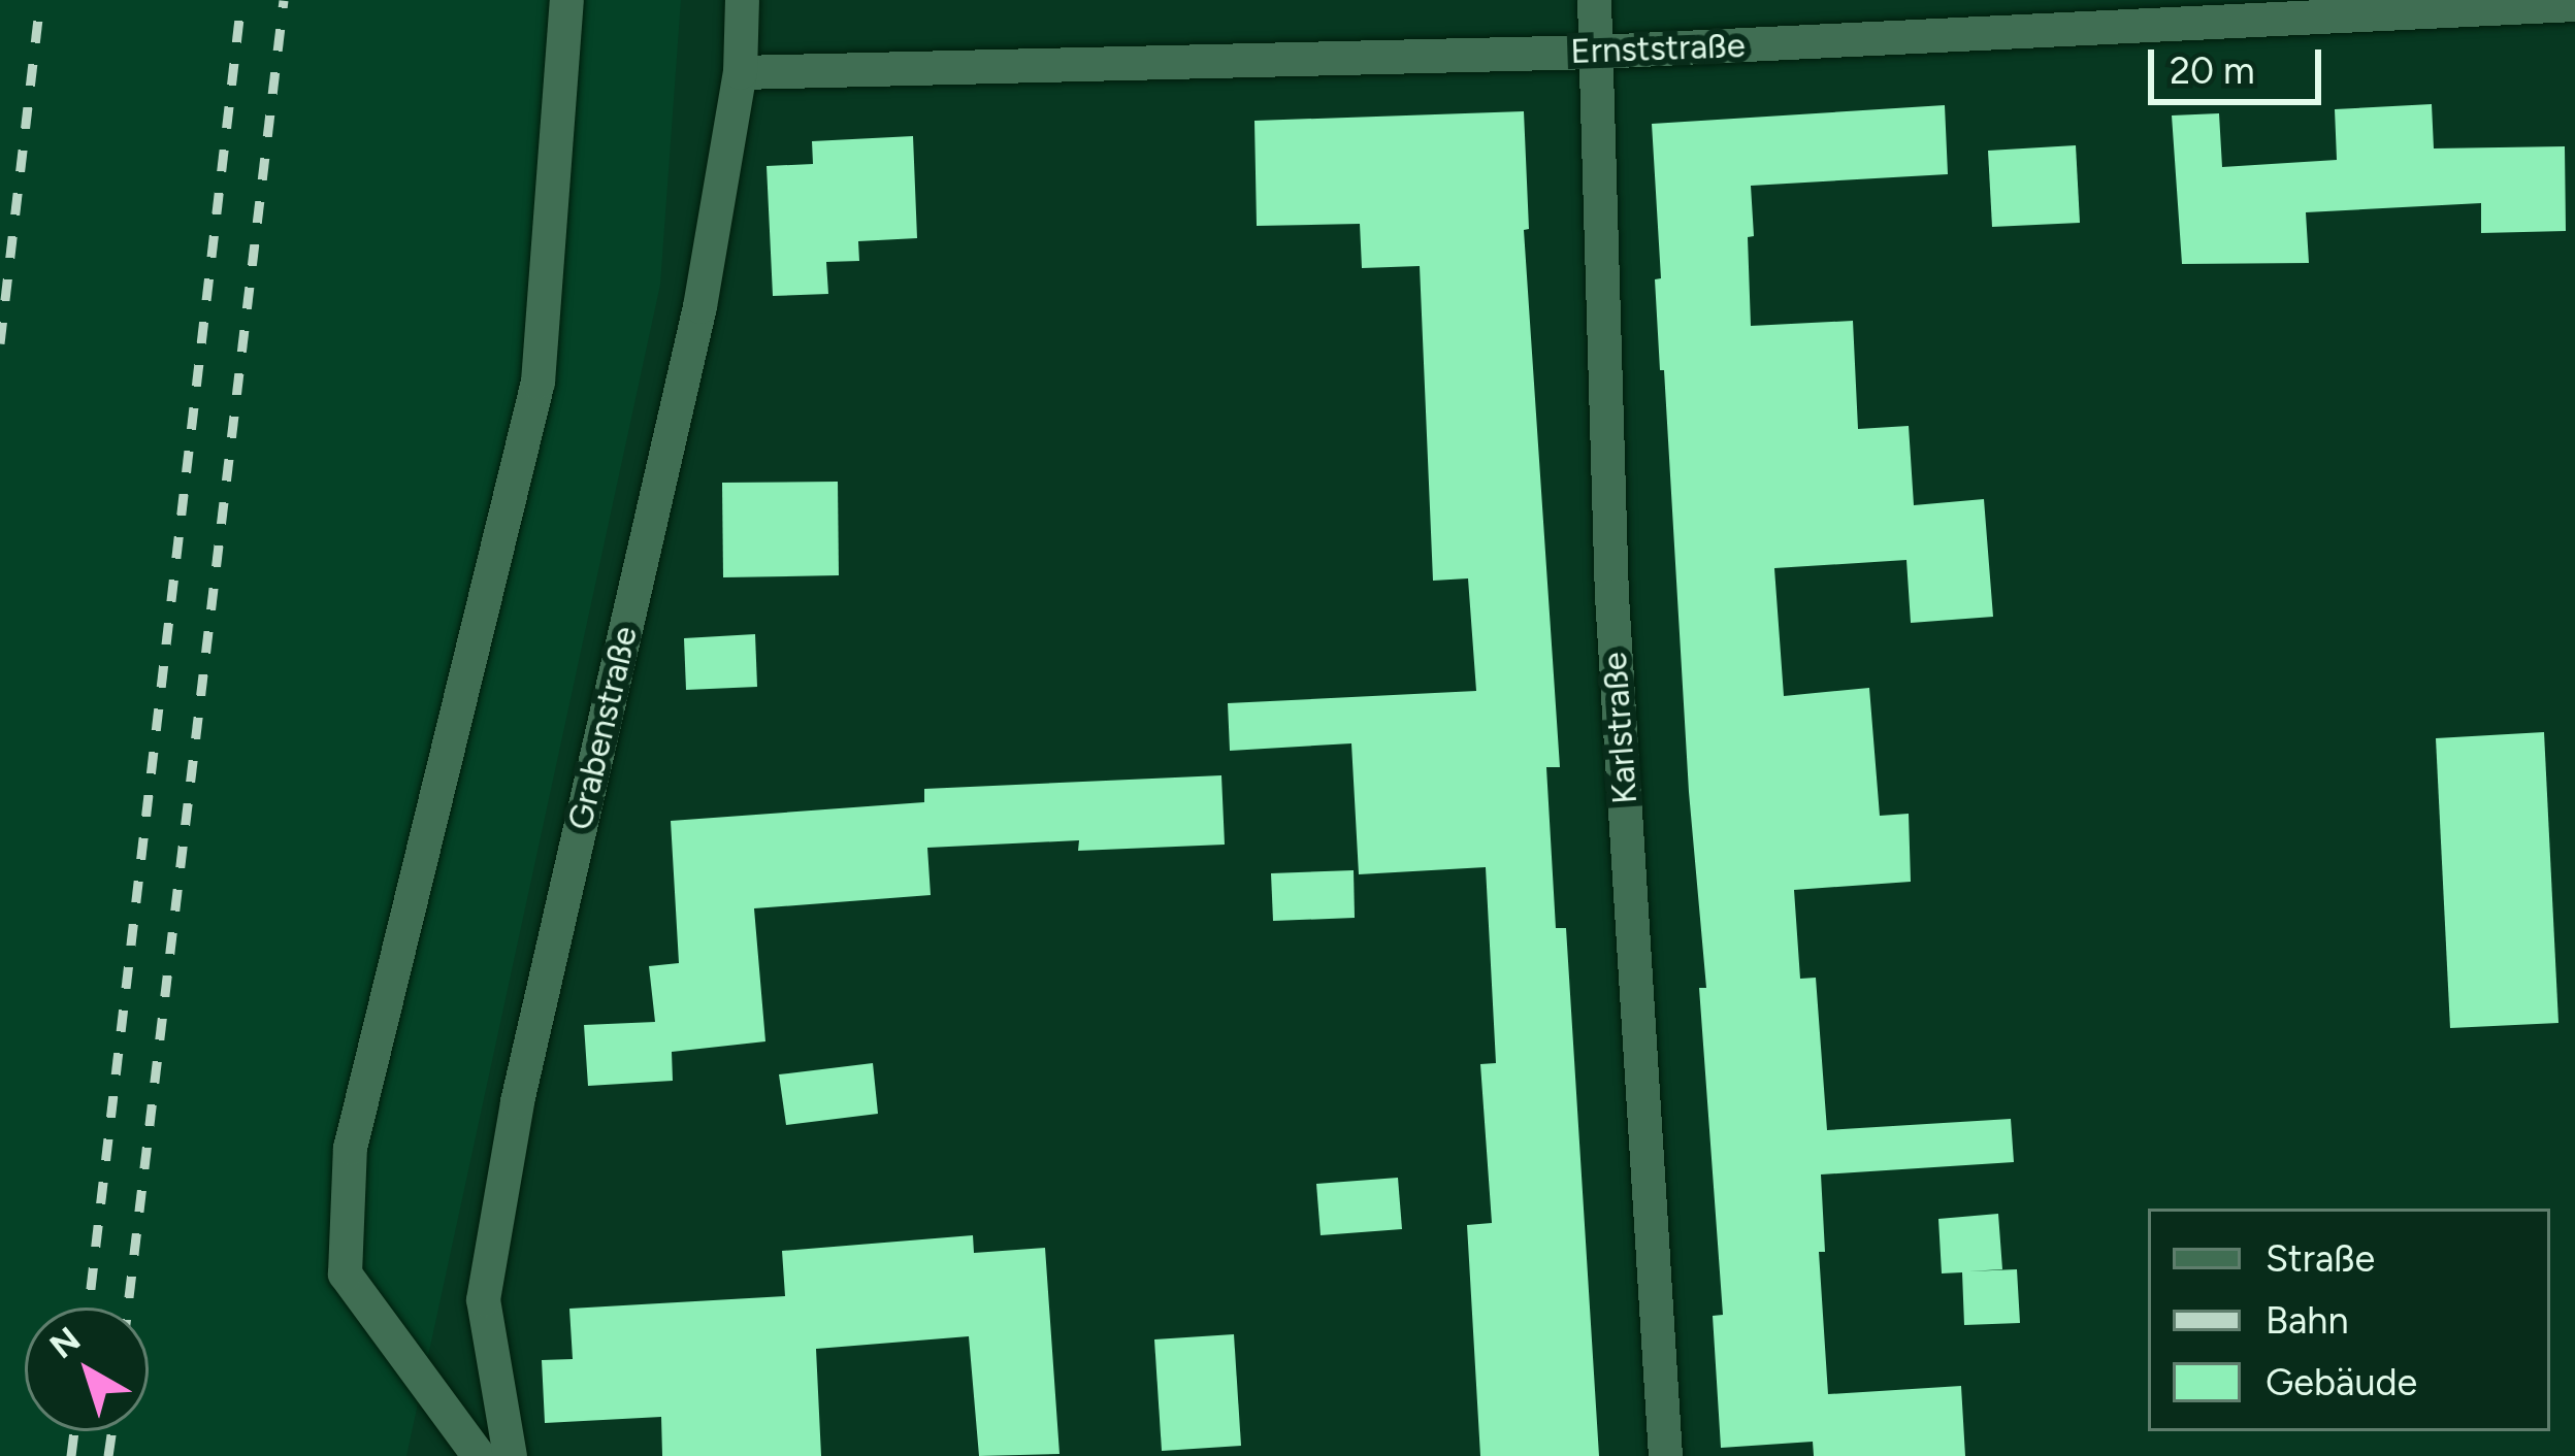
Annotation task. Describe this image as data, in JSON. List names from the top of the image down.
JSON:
{
  "streets": {
    "street": ["Ernststraße", "Grabenstraße", "Karlstraße"]
  },
  "crossings": [
    ["Ernststraße", "Grabenstraße"],
    ["Ernststraße", "Karlstraße"]
  ],
  "legend": ["Straße", "Bahn", "Gebäude"],
  "scale_bar": "20 m",
  "north": "top left"
}
